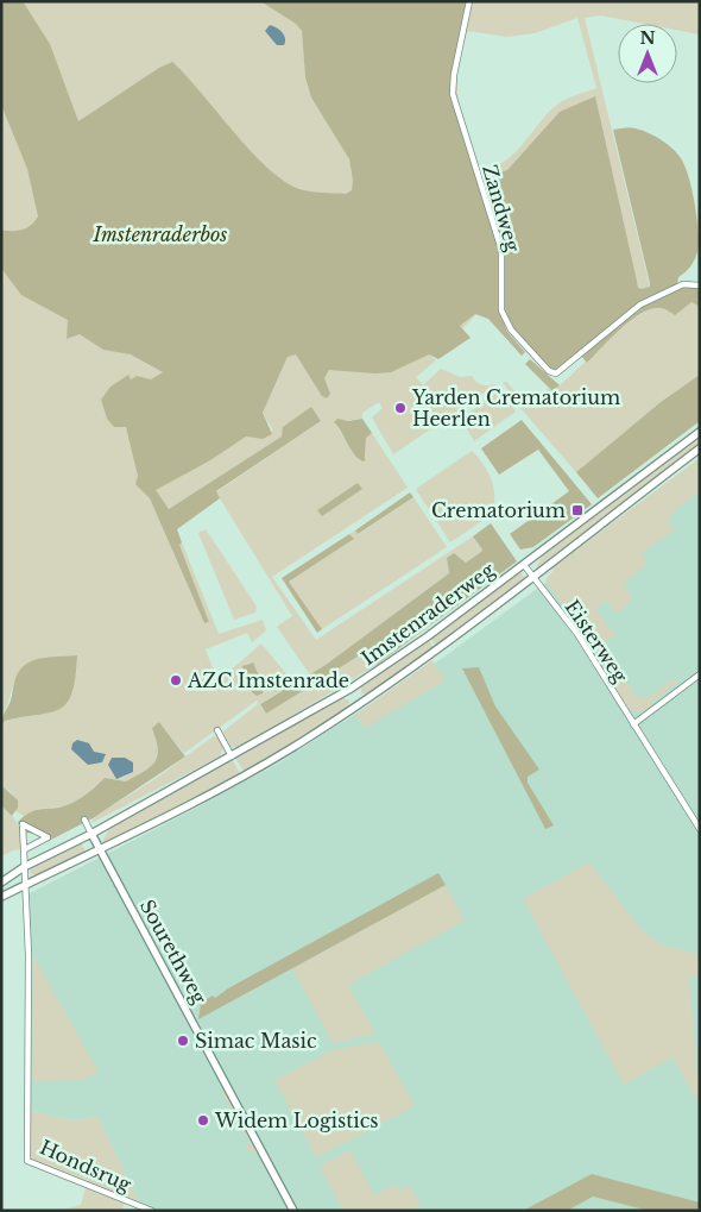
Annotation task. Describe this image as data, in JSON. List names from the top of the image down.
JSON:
{
  "streets": {
    "street": [
      "Zandweg",
      "Imstenraderweg",
      "Eisterweg",
      "Sourethweg",
      "Hondsrug"
    ]
  },
  "crossings": [
    ["Imstenraderweg", "Eisterweg"],
    ["Imstenraderweg", "Sourethweg"],
    ["Imstenraderweg", "Hondsrug"]
  ],
  "parks": ["Imstenraderbos"],
  "places": {
    "other": [
      "Yarden Crematorium Heerlen",
      "AZC Imstenrade",
      "Simac Masic",
      "Widem Logistics"
    ],
    "transit": ["Crematorium"]
  },
  "north": "top"
}
